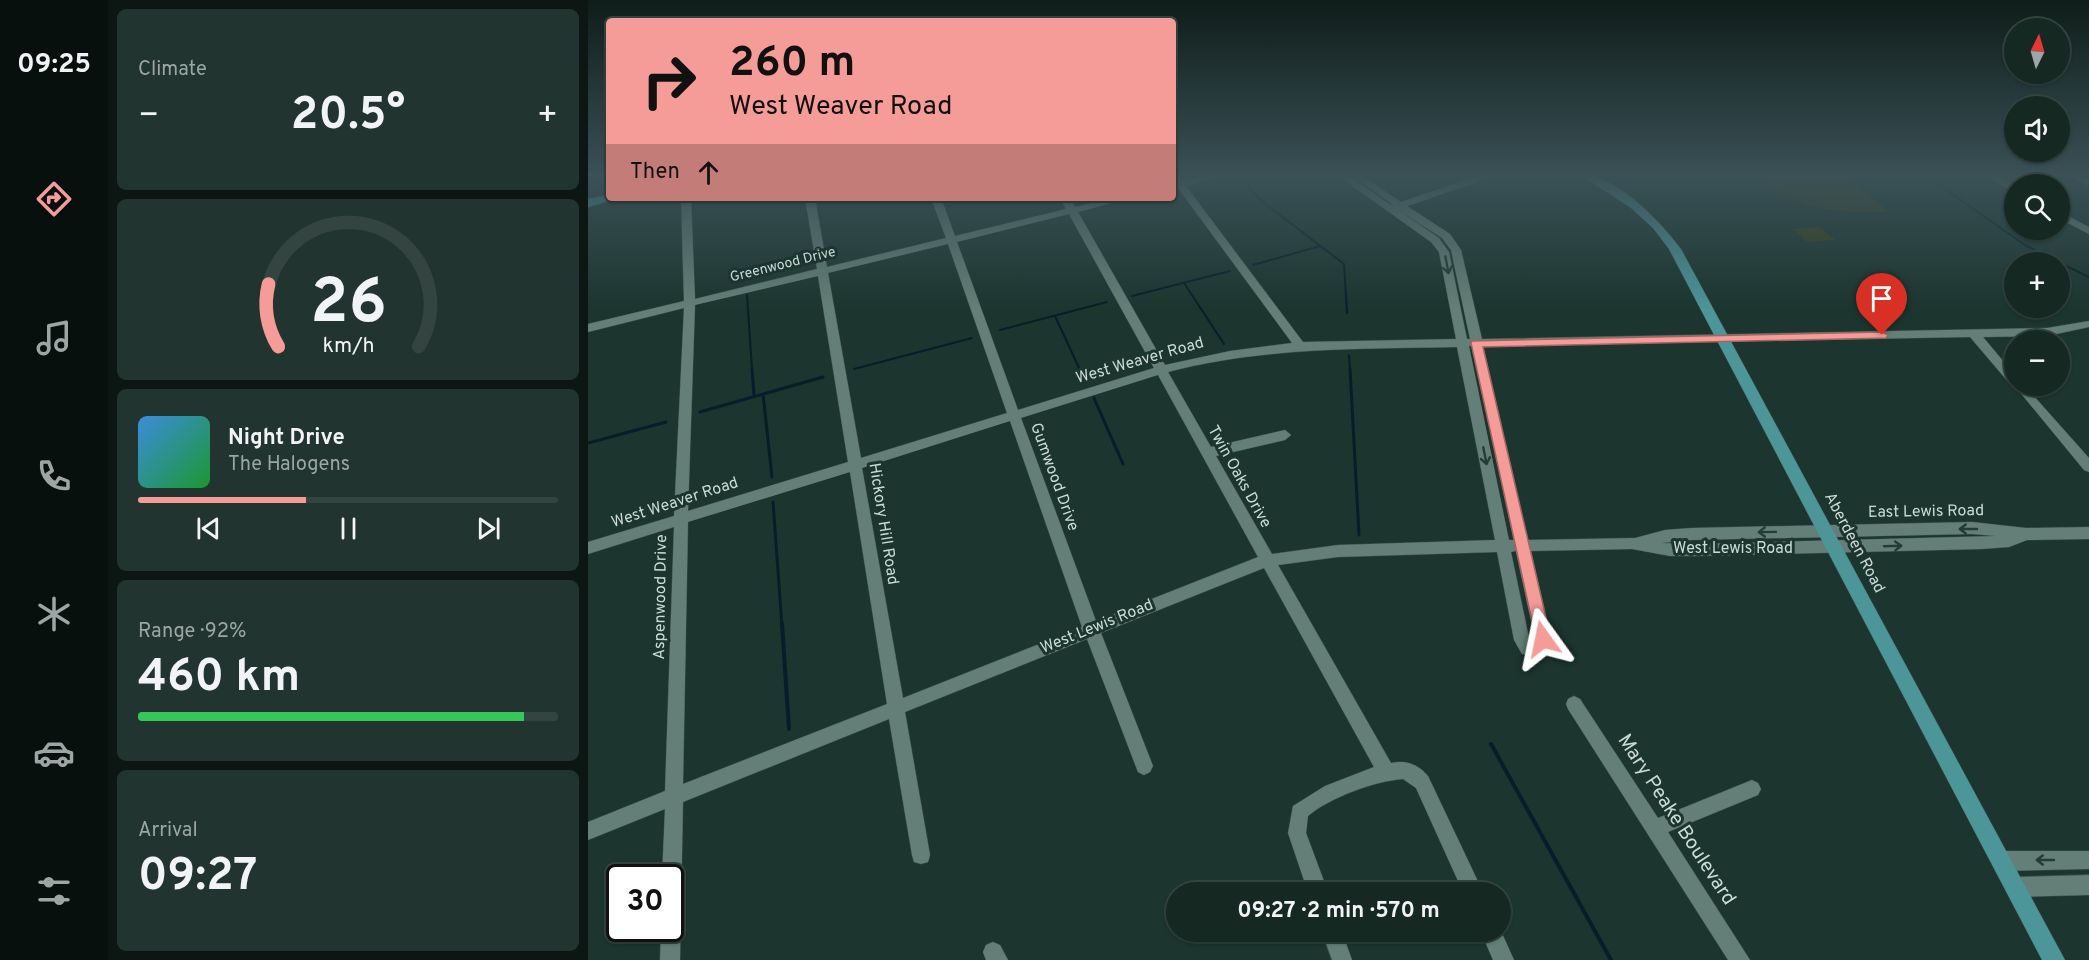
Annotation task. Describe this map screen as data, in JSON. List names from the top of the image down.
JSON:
{
  "streets": {
    "main road": ["Aberdeen Road"],
    "street": [
      "Greenwood Drive",
      "West Weaver Road",
      "Gumwood Drive",
      "Twin Oaks Drive",
      "East Lewis Road",
      "Hickory Hill Road",
      "West Lewis Road",
      "Aspenwood Drive",
      "Mary Peake Boulevard"
    ]
  },
  "crossings": [
    ["Greenwood Drive", "Gumwood Drive"],
    ["Greenwood Drive", "Hickory Hill Road"],
    ["Greenwood Drive", "Aspenwood Drive"],
    ["West Weaver Road", "Gumwood Drive"],
    ["West Weaver Road", "Twin Oaks Drive"],
    ["West Weaver Road", "Hickory Hill Road"],
    ["West Weaver Road", "Aberdeen Road"],
    ["West Weaver Road", "Aspenwood Drive"],
    ["Gumwood Drive", "West Lewis Road"],
    ["Twin Oaks Drive", "West Lewis Road"],
    ["East Lewis Road", "Aberdeen Road"],
    ["East Lewis Road", "West Lewis Road"],
    ["Hickory Hill Road", "West Lewis Road"],
    ["Aberdeen Road", "West Lewis Road"],
    ["West Lewis Road", "Aspenwood Drive"]
  ],
  "north": "top",
  "page": {
    "tabs": "09:25",
    "tile": [
      "Climate",
      ["Range · 92%", "460 km"],
      ["Arrival", "09:27"]
    ],
    "map_buttons": ["+", "−"],
    "turn": ["260 m", "West Weaver Road"],
    "heat": ["−", "20.5°", "+"],
    "then": "Then",
    "song": ["Night Drive", "The Halogens"],
    "limit": "30",
    "trip": "09:27 · 2 min · 570 m",
    "gauge": ["26", "km/h"]
  }
}
